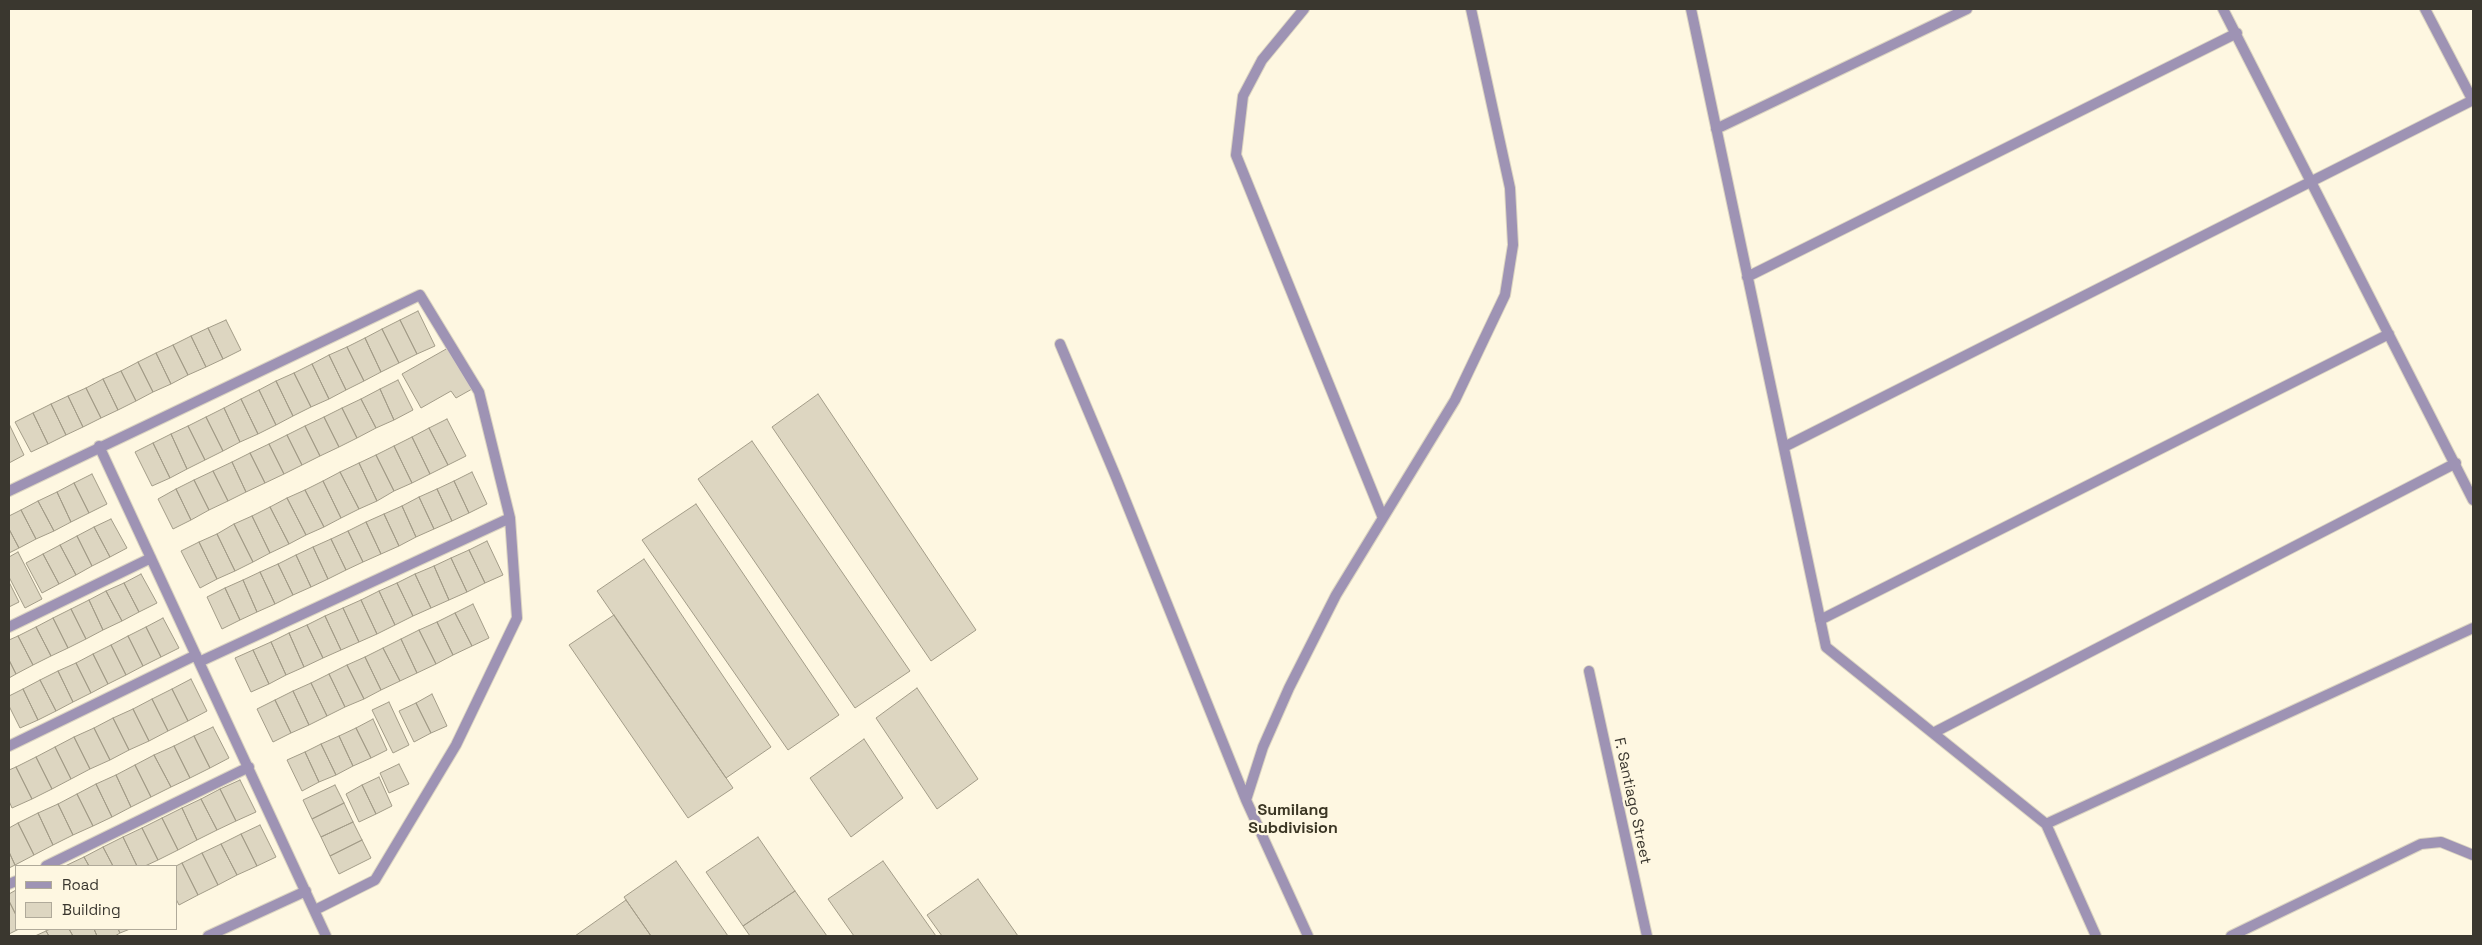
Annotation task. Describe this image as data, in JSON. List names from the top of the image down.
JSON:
{
  "streets": {
    "street": ["F. Santiago Street"]
  },
  "districts": ["Sumilang Subdivision"],
  "legend": ["Road", "Building"]
}
